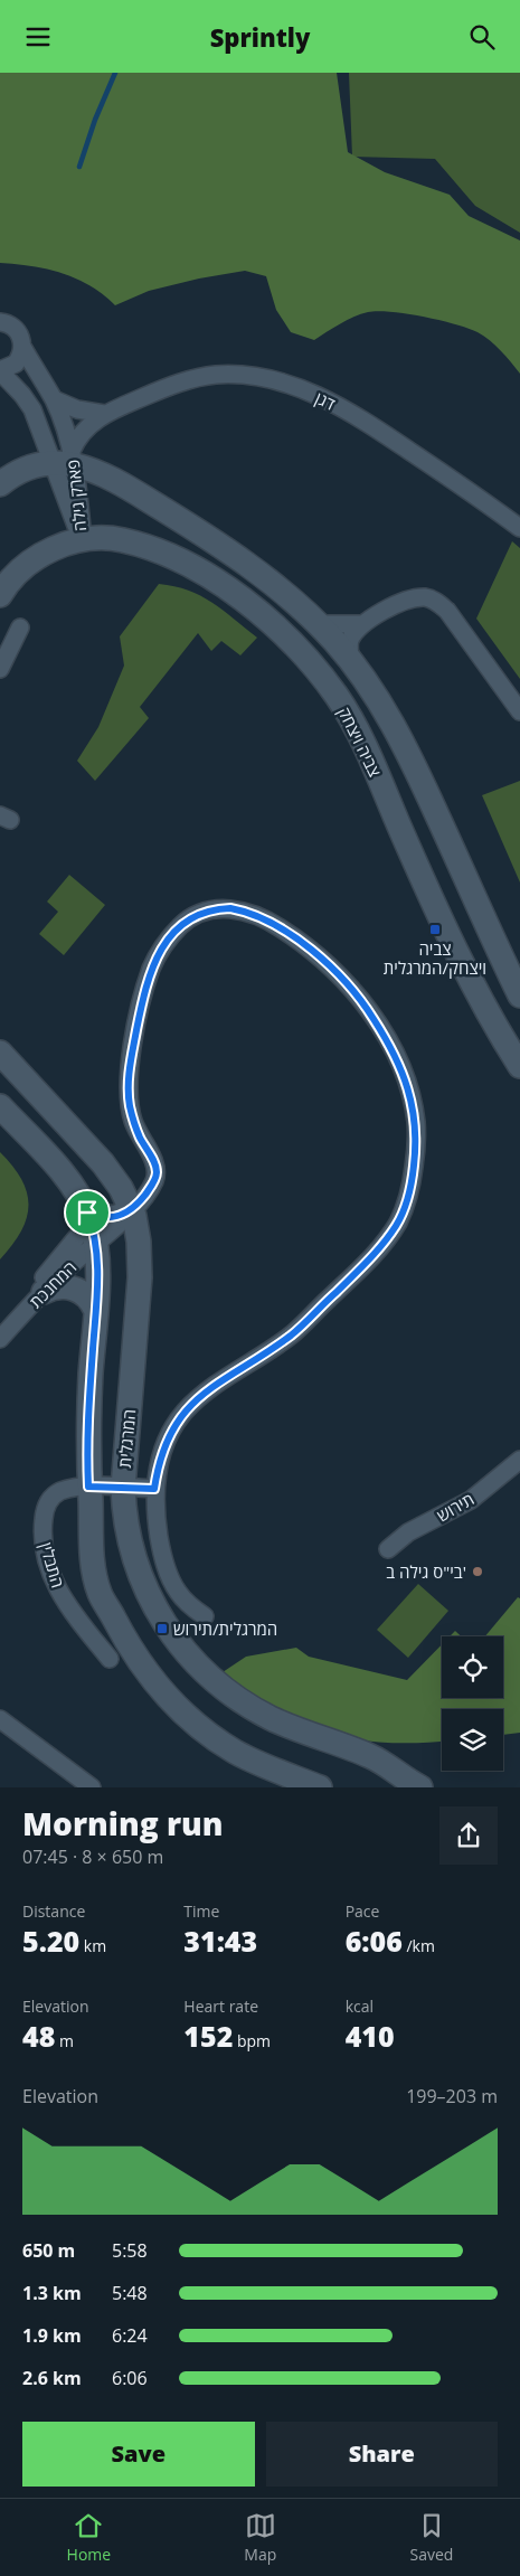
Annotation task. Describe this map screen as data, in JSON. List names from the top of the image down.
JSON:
{
  "streets": {
    "street": [
      "דגן",
      "פארק גילה",
      "צביה ויצחק",
      "המחנכת",
      "המרגלית",
      "תירוש",
      "התבלין"
    ]
  },
  "crossings": [
    ["דגן", "פארק גילה"],
    ["דגן", "צביה ויצחק"],
    ["פארק גילה", "צביה ויצחק"],
    ["המחנכת", "המרגלית"],
    ["המרגלית", "התבלין"]
  ],
  "places": {
    "transit": ["צביה ויצחק/המרגלית", "המרגלית/תירוש"],
    "other": ["בי\"ס גילה ב'"]
  },
  "page": {
    "header": "Sprintly",
    "heading": ["Morning run", "07:45 · 8 × 650 m"],
    "stats": [
      ["Distance", "5.20 km"],
      ["Time", "31:43"],
      ["Pace", "6:06 /km"],
      ["Elevation", "48 m"],
      ["Heart rate", "152 bpm"],
      ["kcal", "410"]
    ],
    "chart": ["Elevation", "199–203 m"],
    "list": [
      {
        "name": "650 m",
        "note": "5:58"
      },
      {
        "name": "1.3 km",
        "note": "5:48"
      },
      {
        "name": "1.9 km",
        "note": "6:24"
      },
      {
        "name": "2.6 km",
        "note": "6:06"
      }
    ],
    "buttons": ["Save", "Share"],
    "tabs": ["Home", "Map", "Saved"]
  }
}
